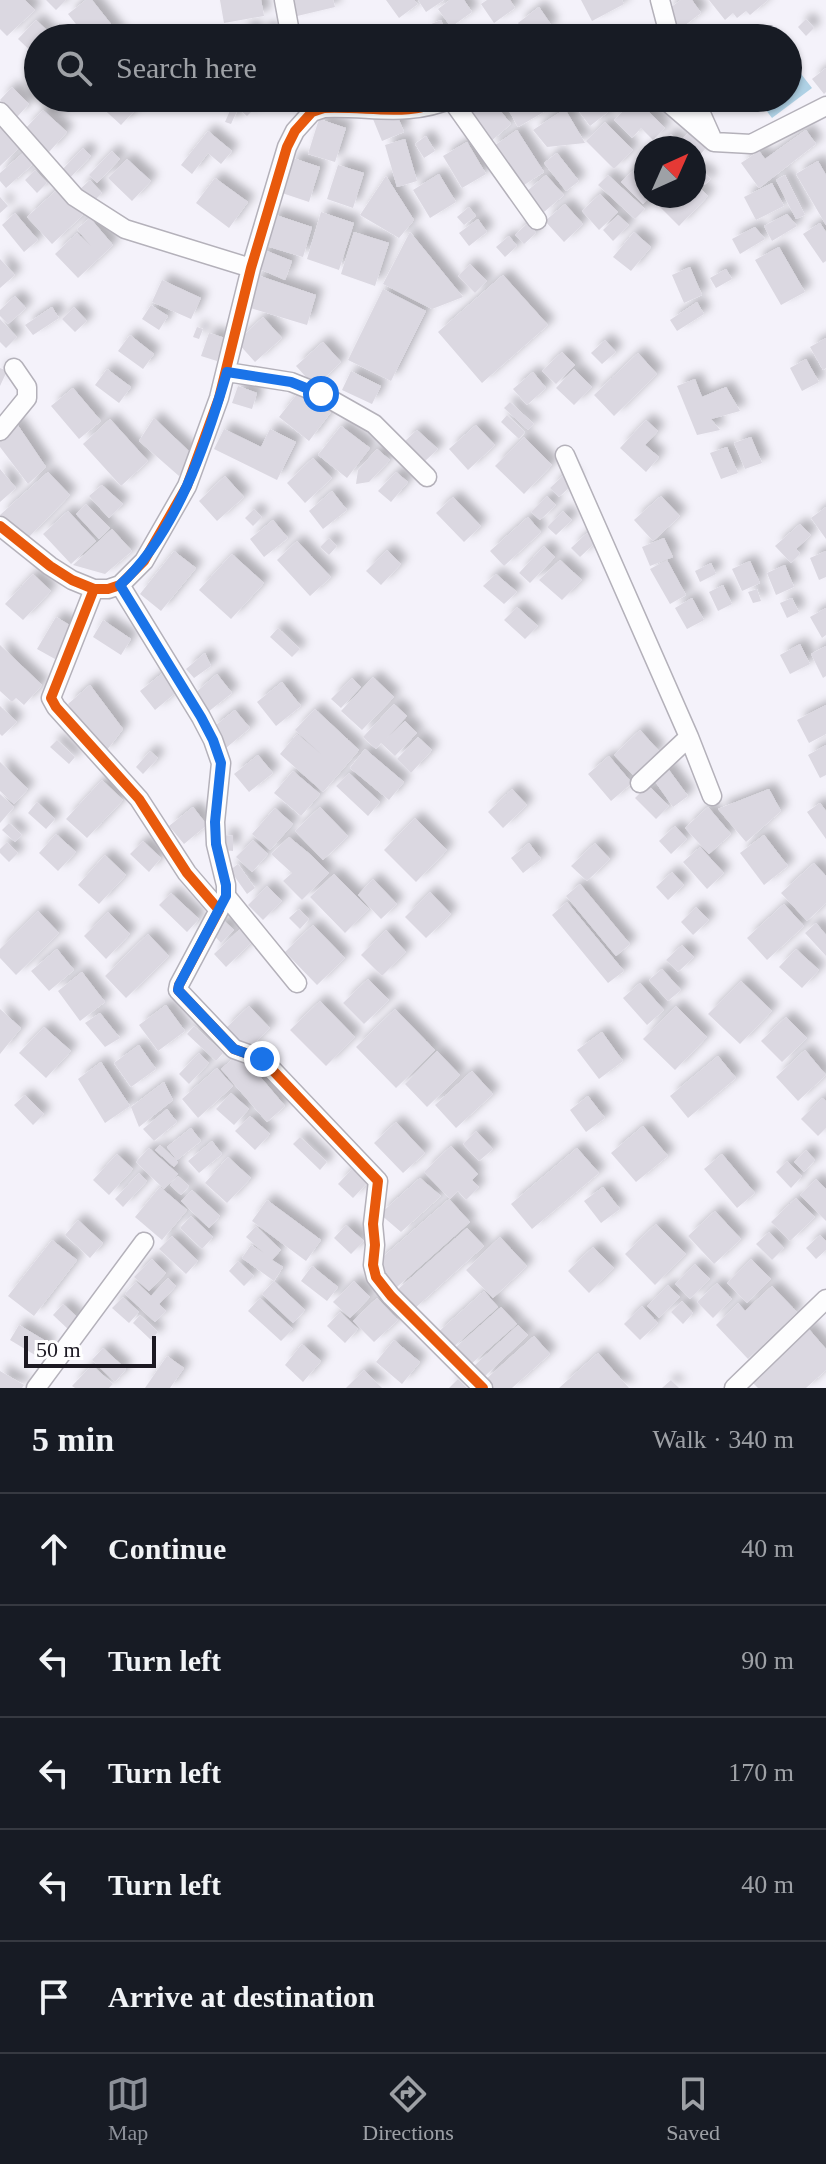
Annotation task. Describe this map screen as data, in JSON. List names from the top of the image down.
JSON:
{
  "scale_bar": "50 m",
  "north": "top right",
  "page": {
    "search": "Search here",
    "scale": "50 m",
    "heading": ["5 min", "Walk · 340 m"],
    "list": [
      ["Continue", "40 m"],
      ["Turn left", "90 m"],
      ["Turn left", "170 m"],
      ["Turn left", "40 m"],
      "Arrive at destination"
    ],
    "nav": ["Map", "Directions", "Saved"]
  }
}
